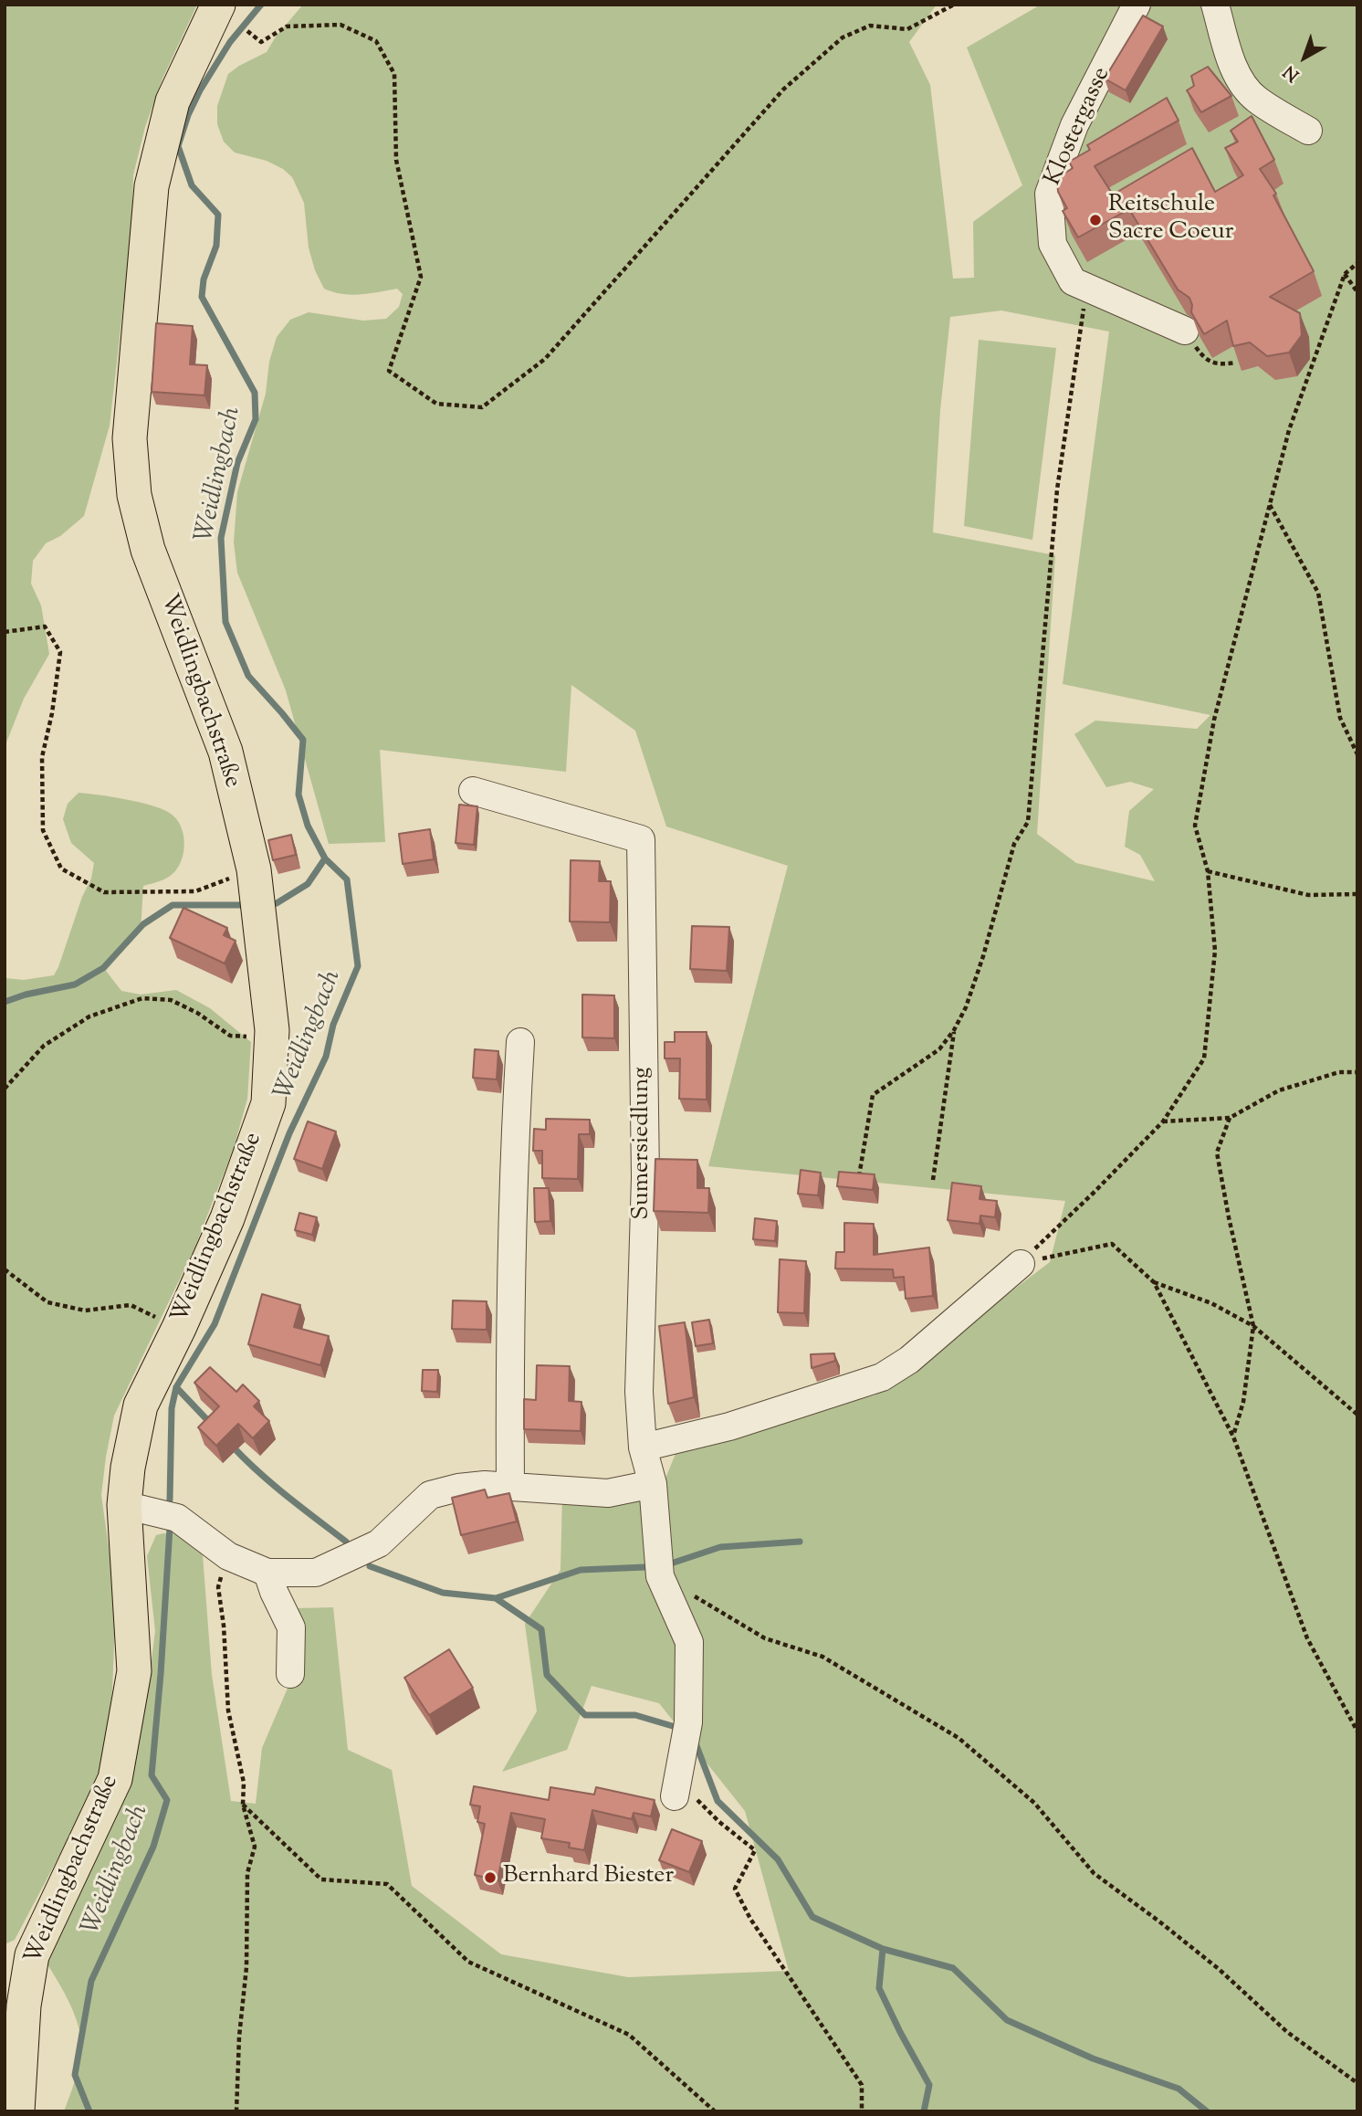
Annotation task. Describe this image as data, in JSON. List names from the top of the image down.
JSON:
{
  "streets": {
    "main road": ["Weidlingbachstraße"],
    "street": ["Klostergasse", "Sumersiedlung"]
  },
  "water": ["Weidlingbach"],
  "places": ["Reitschule Sacre Coeur", "Bernhard Biester"],
  "north": "bottom left"
}
